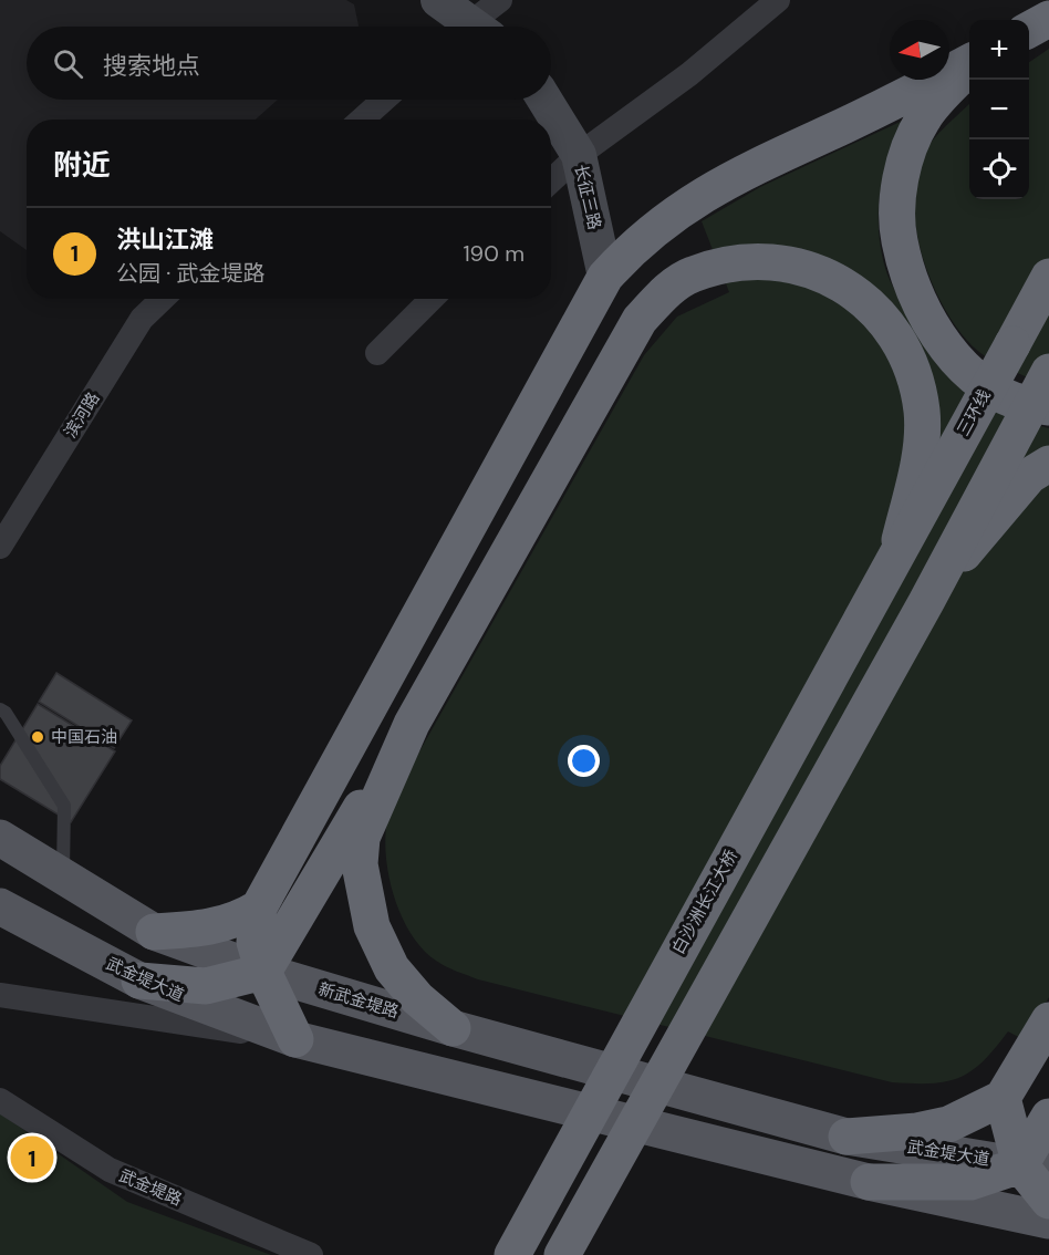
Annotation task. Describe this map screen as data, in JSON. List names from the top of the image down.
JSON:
{
  "streets": {
    "highway": ["三环线", "白沙洲长江大桥"],
    "main road": ["武金堤大道", "新武金堤路"],
    "street": ["长征三路", "滨河路", "武金堤路"]
  },
  "crossings": [
    ["三环线", "白沙洲长江大桥"],
    ["武金堤大道", "新武金堤路"]
  ],
  "places": ["中国石油"],
  "north": "left",
  "page": {
    "map_buttons": ["+", "−"],
    "search": "搜索地点",
    "heading": "附近",
    "list": [
      {
        "mark": "1",
        "name": "洪山江滩",
        "note": "公园 · 武金堤路",
        "value": "190 m"
      }
    ],
    "pins": "1"
  }
}
